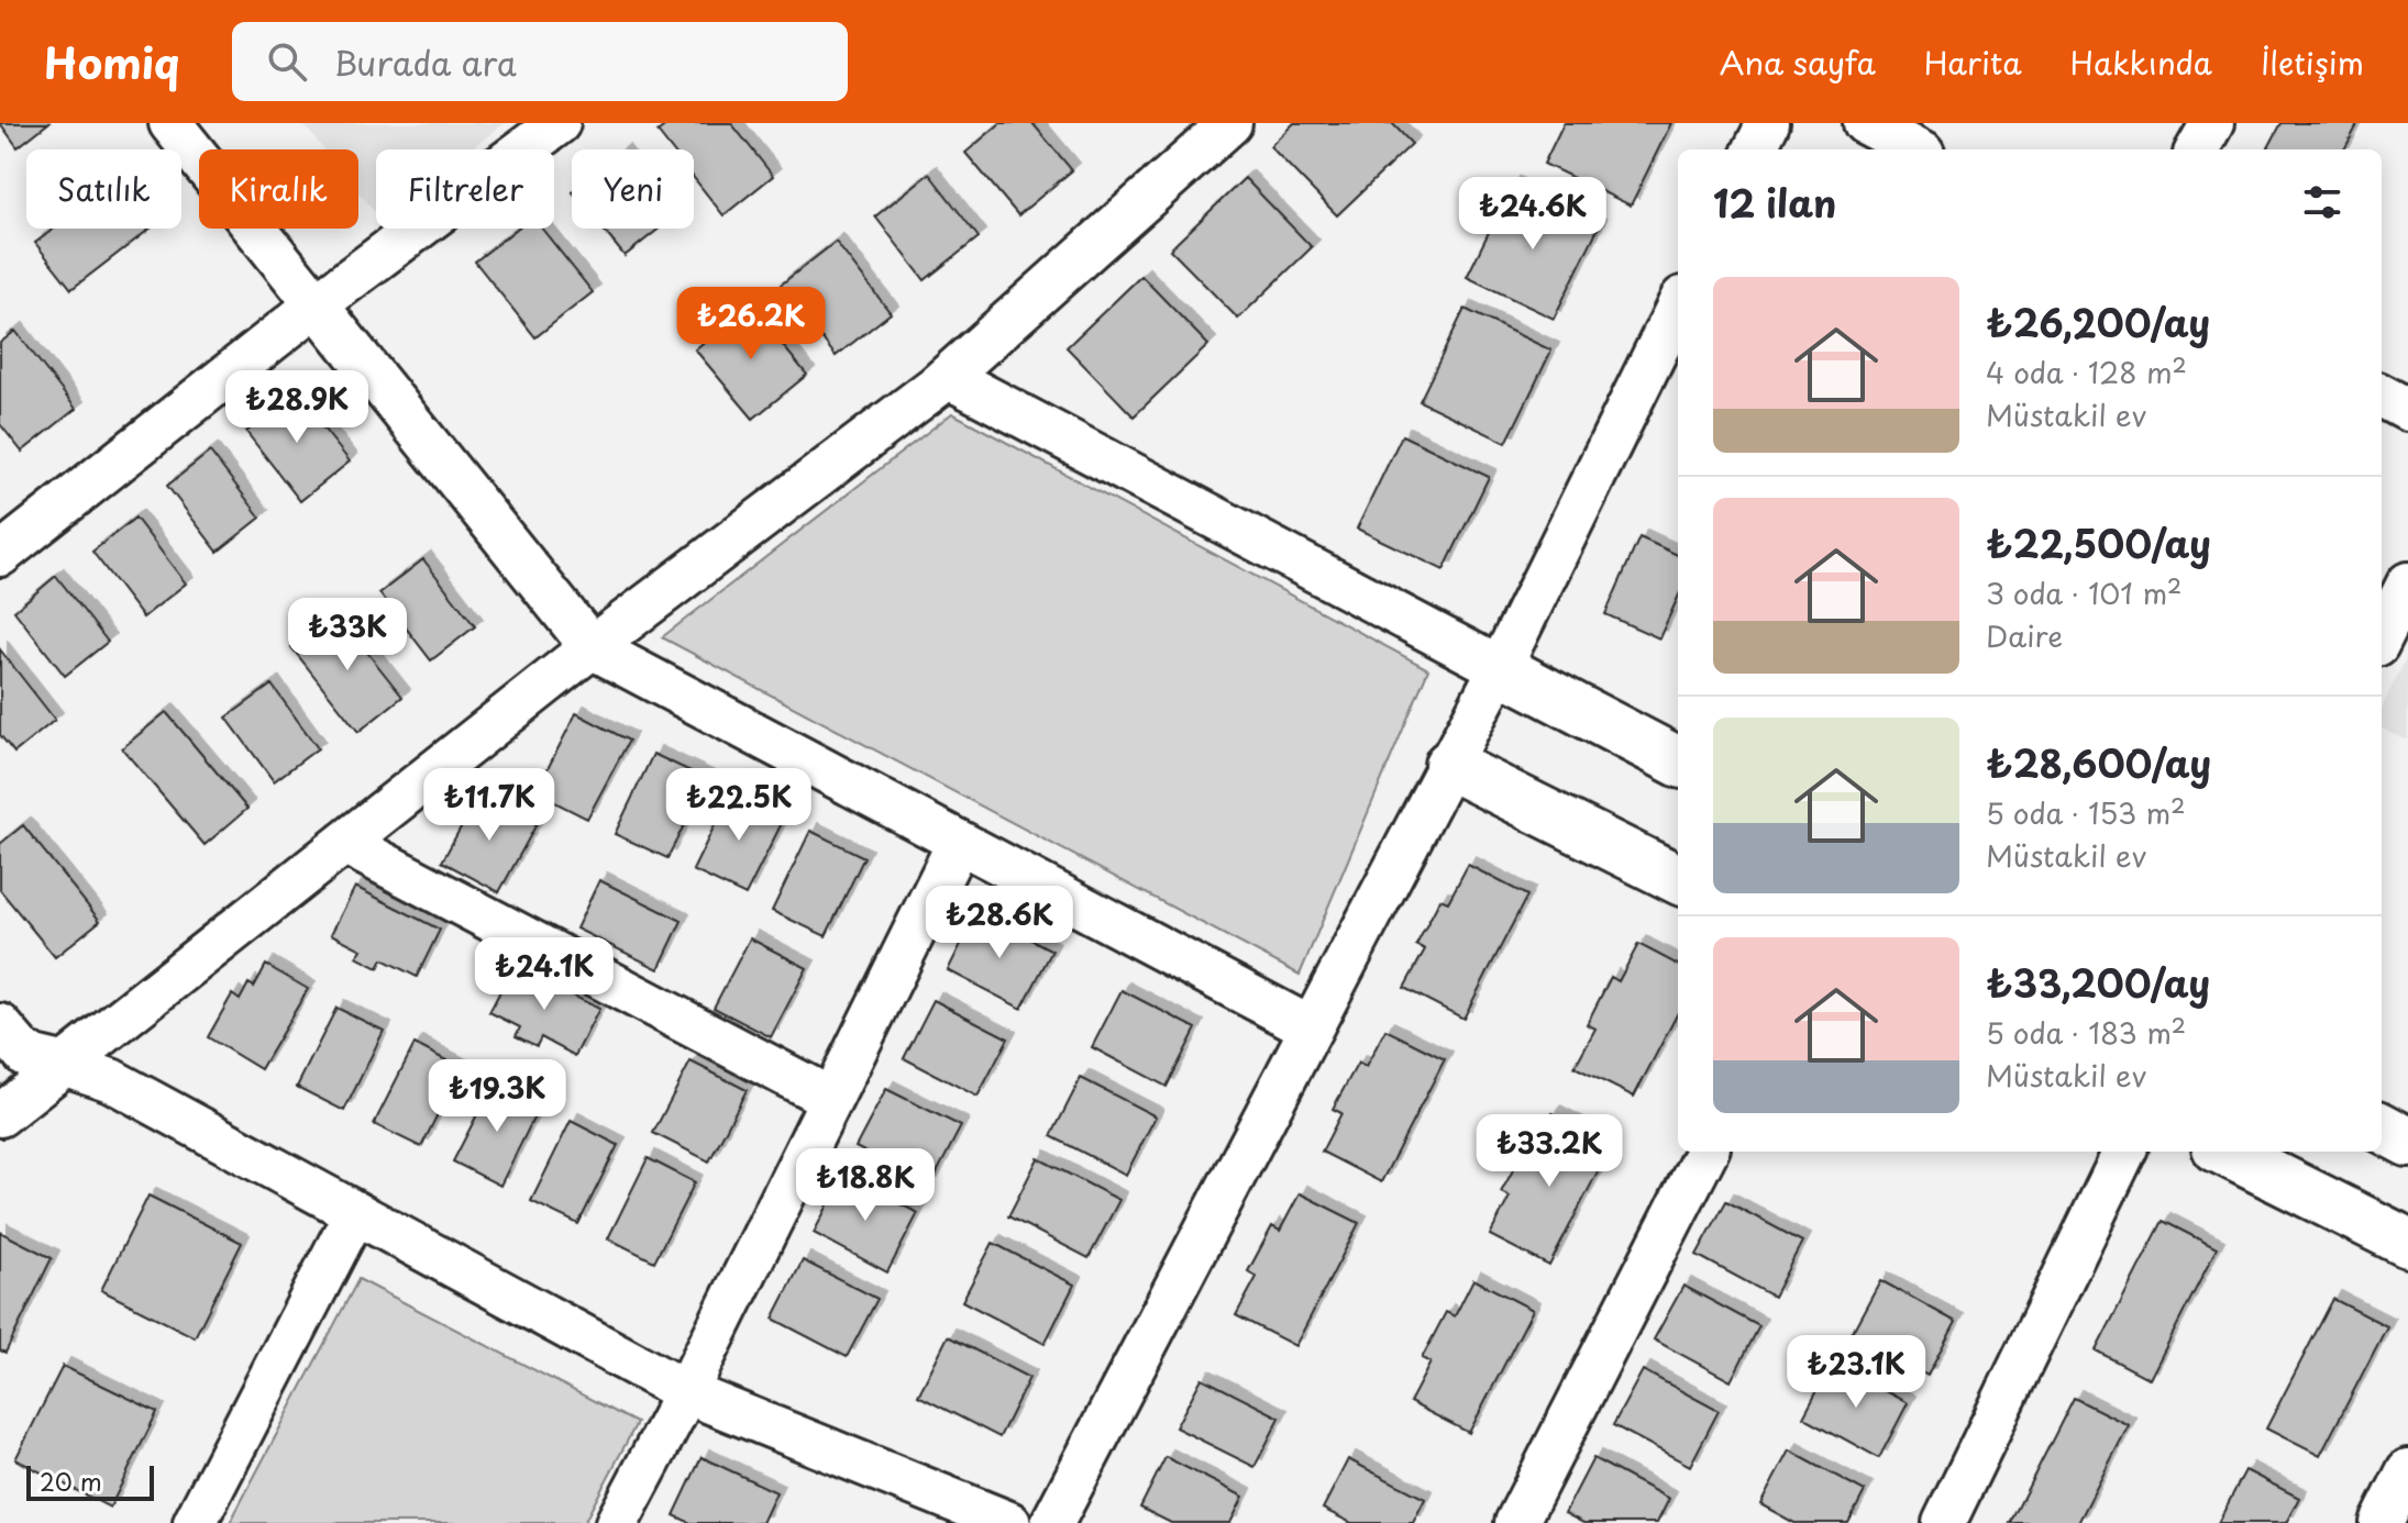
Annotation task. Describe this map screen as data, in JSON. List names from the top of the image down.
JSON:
{
  "scale_bar": "20 m",
  "page": {
    "header": "Homiq",
    "search": "Burada ara",
    "nav": [
      "Ana sayfa",
      "Harita",
      "Hakkında",
      "İletişim"
    ],
    "chip": [
      "Satılık",
      "Kiralık",
      "Filtreler",
      "Yeni"
    ],
    "heading": "12 ilan",
    "price": [
      "₺24.6K",
      "₺26.2K",
      "₺28.9K",
      "₺33K",
      "₺11.7K",
      "₺22.5K",
      "₺28.6K",
      "₺24.1K",
      "₺19.3K",
      "₺33.2K",
      "₺18.8K",
      "₺23.1K"
    ],
    "list": [
      {
        "name": "₺26,200/ay",
        "note": "4 oda · 128 m² · Müstakil ev"
      },
      {
        "name": "₺22,500/ay",
        "note": "3 oda · 101 m² · Daire"
      },
      {
        "name": "₺28,600/ay",
        "note": "5 oda · 153 m² · Müstakil ev"
      },
      {
        "name": "₺33,200/ay",
        "note": "5 oda · 183 m² · Müstakil ev"
      }
    ],
    "scale": "20 m"
  }
}
